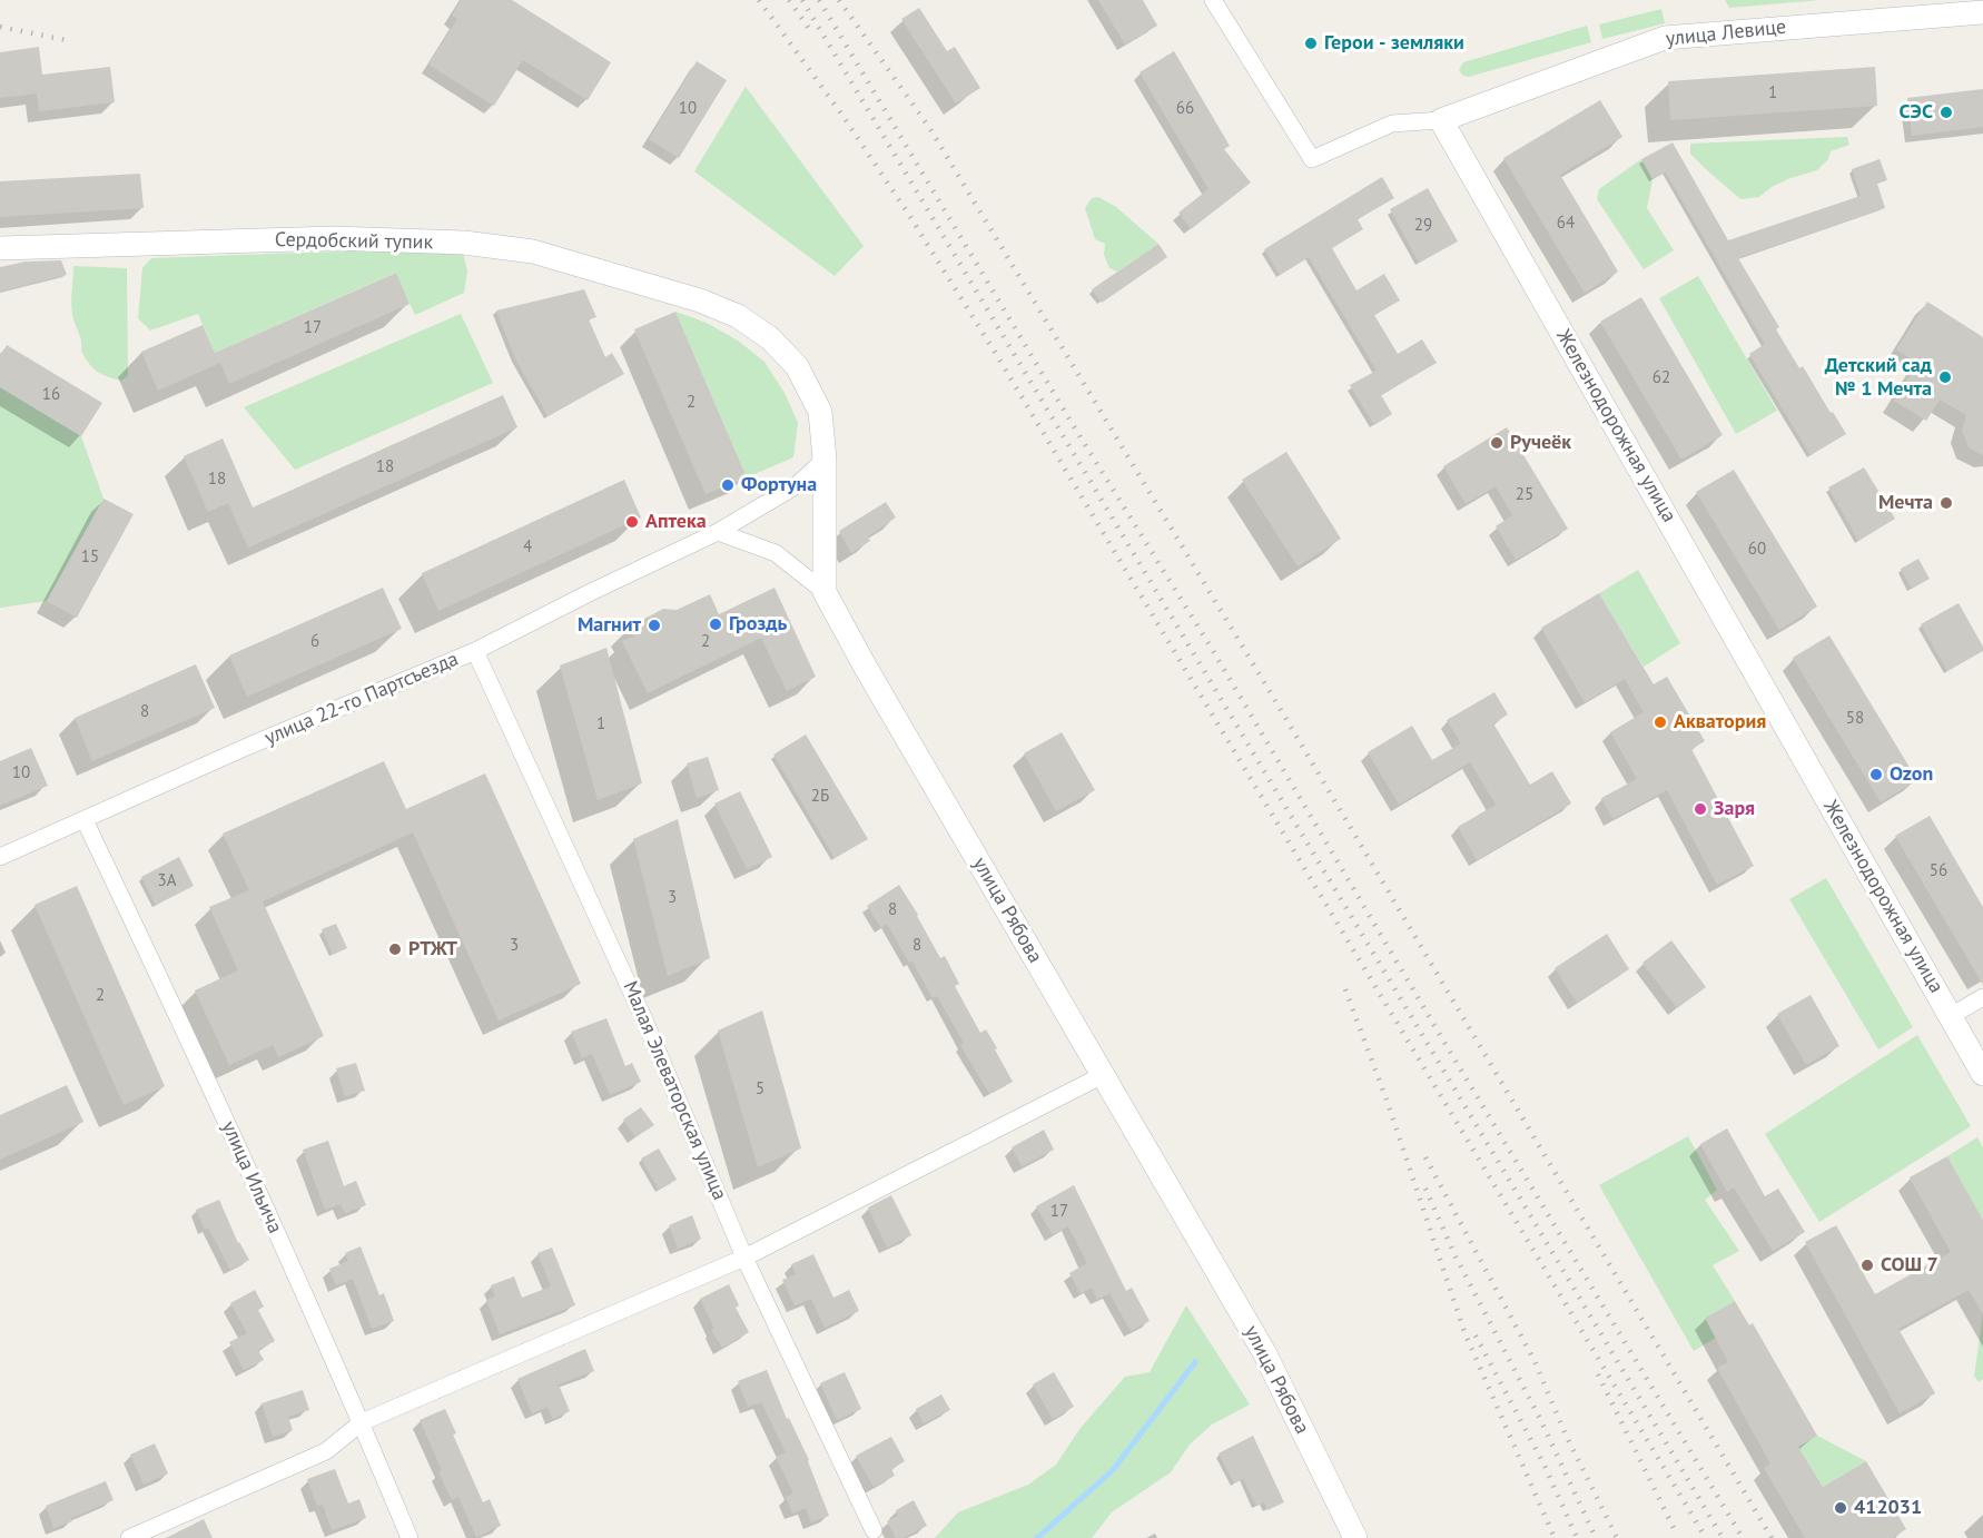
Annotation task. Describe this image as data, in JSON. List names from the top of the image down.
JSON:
{
  "streets": {
    "street": [
      "улица Левице",
      "Сердобский тупик",
      "Железнодорожная улица",
      "улица 22-го Партсъезда",
      "улица Рябова",
      "Малая Элеваторская улица",
      "улица Ильича"
    ]
  },
  "crossings": [
    ["улица Левице", "Железнодорожная улица"],
    ["Сердобский тупик", "улица Рябова"],
    ["улица 22-го Партсъезда", "улица Рябова"],
    ["улица 22-го Партсъезда", "Малая Элеваторская улица"],
    ["улица 22-го Партсъезда", "улица Ильича"]
  ],
  "places": [
    "Герои - земляки",
    "СЭС",
    "Детский сад № 1 Мечта",
    "Ручеёк",
    "Фортуна",
    "Мечта",
    "Аптека",
    "Гроздь",
    "Магнит",
    "Акватория",
    "Ozon",
    "Заря",
    "РТЖТ",
    "СОШ 7",
    "412031"
  ],
  "house_numbers": [
    "1",
    "10",
    "66",
    "64",
    "29",
    "17",
    "62",
    "16",
    "2",
    "18",
    "18",
    "25",
    "4",
    "60",
    "15",
    "6",
    "2",
    "8",
    "58",
    "1",
    "10",
    "2Б",
    "56",
    "3А",
    "3",
    "8",
    "3",
    "8",
    "2",
    "5",
    "17"
  ]
}
